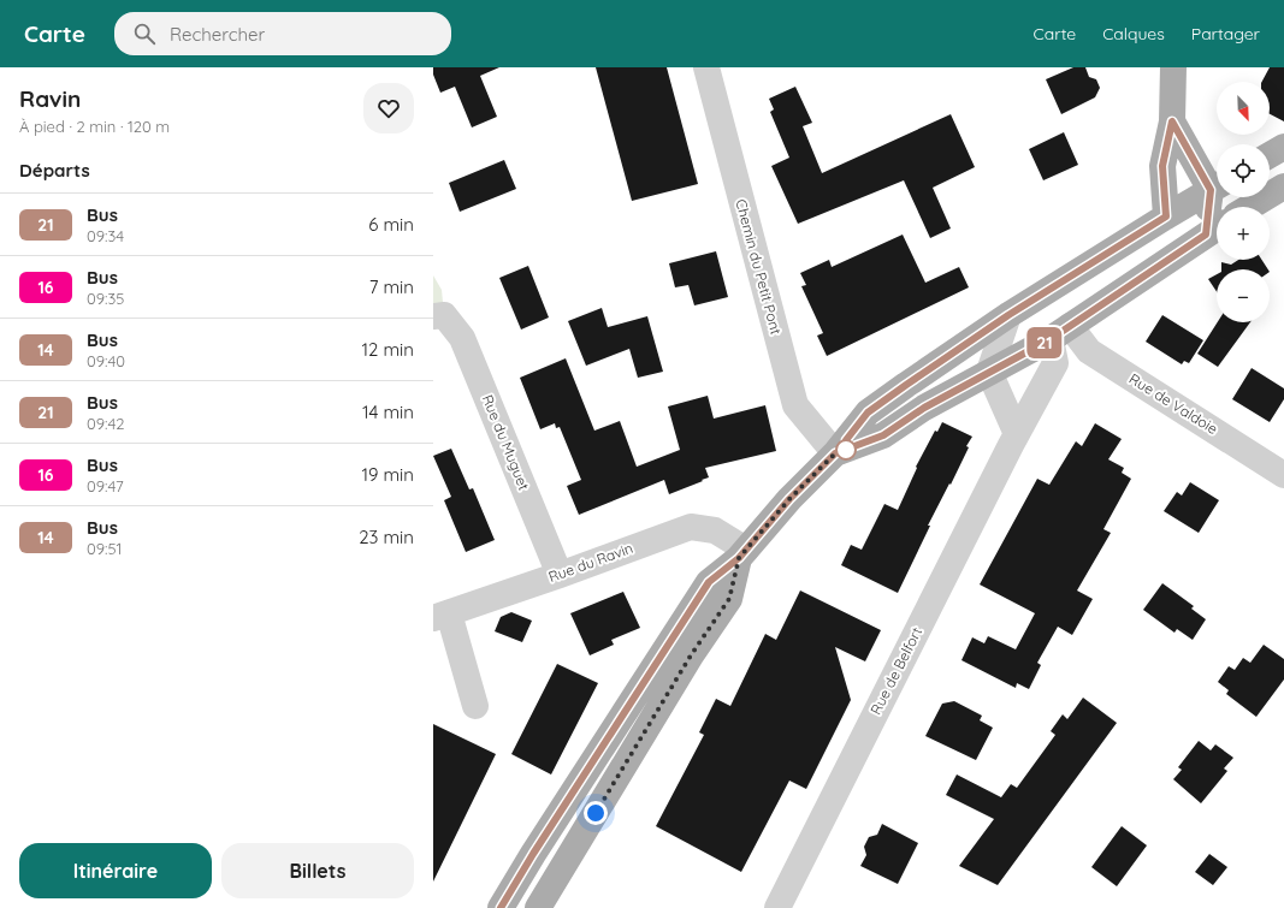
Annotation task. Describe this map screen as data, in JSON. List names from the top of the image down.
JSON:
{
  "streets": {
    "street": [
      "Chemin du Petit Pont",
      "Rue de Valdoie",
      "Rue du Muguet",
      "Rue du Ravin",
      "Rue de Belfort"
    ]
  },
  "crossings": [
    ["Rue de Valdoie", "Rue de Belfort"],
    ["Rue du Muguet", "Rue du Ravin"]
  ],
  "lines": ["bus line 21"],
  "north": "bottom right",
  "page": {
    "header": "Carte",
    "search": "Rechercher",
    "nav": ["Carte", "Calques", "Partager"],
    "heading": [
      ["Ravin", "À pied · 2 min · 120 m"],
      "Départs"
    ],
    "on_map": "21",
    "map_buttons": ["+", "−"],
    "list": [
      {
        "mark": "21",
        "name": "Bus",
        "note": "09:34",
        "value": "6 min"
      },
      {
        "mark": "16",
        "name": "Bus",
        "note": "09:35",
        "value": "7 min"
      },
      {
        "mark": "14",
        "name": "Bus",
        "note": "09:40",
        "value": "12 min"
      },
      {
        "mark": "21",
        "name": "Bus",
        "note": "09:42",
        "value": "14 min"
      },
      {
        "mark": "16",
        "name": "Bus",
        "note": "09:47",
        "value": "19 min"
      },
      {
        "mark": "14",
        "name": "Bus",
        "note": "09:51",
        "value": "23 min"
      }
    ],
    "buttons": ["Itinéraire", "Billets"]
  }
}
